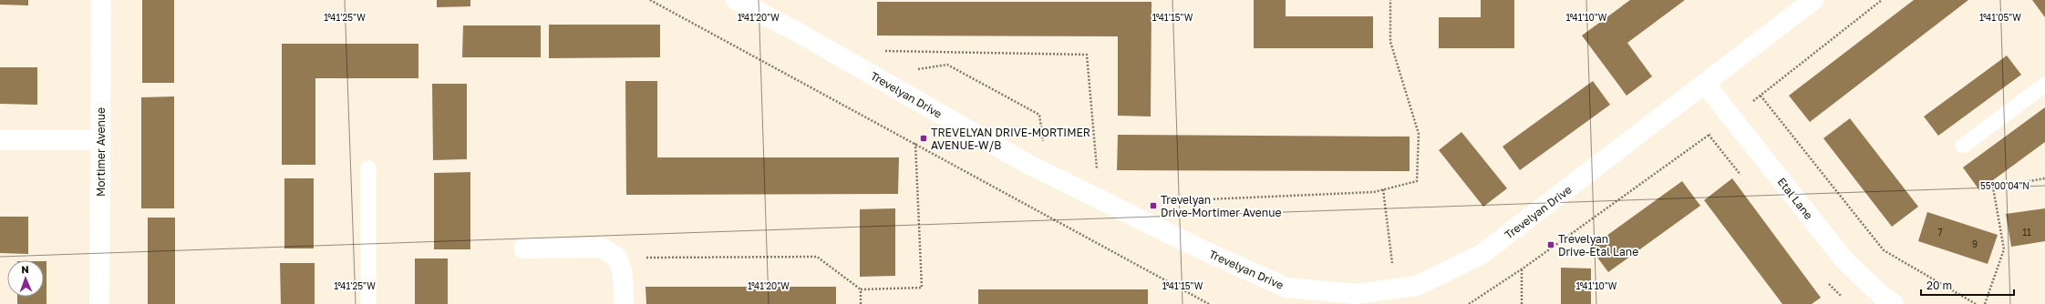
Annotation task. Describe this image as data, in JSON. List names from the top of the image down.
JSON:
{
  "streets": {
    "street": ["Trevelyan Drive", "Mortimer Avenue", "Etal Lane"]
  },
  "crossings": [
    ["Trevelyan Drive", "Etal Lane"]
  ],
  "places": {
    "transit": ["TREVELYAN DRIVE-MORTIMER AVENUE-W/B", "Trevelyan Drive-Mortimer Avenue", "Trevelyan Drive-Etal Lane"]
  },
  "house_numbers": ["7", "11", "9"],
  "scale_bar": "20 m",
  "north": "top",
  "coordinates": [
    "1°41'25\"W",
    "1°41'20\"W",
    "1°41'15\"W",
    "1°41'10\"W",
    "1°41'05\"W",
    "55°00'04\"N"
  ]
}
